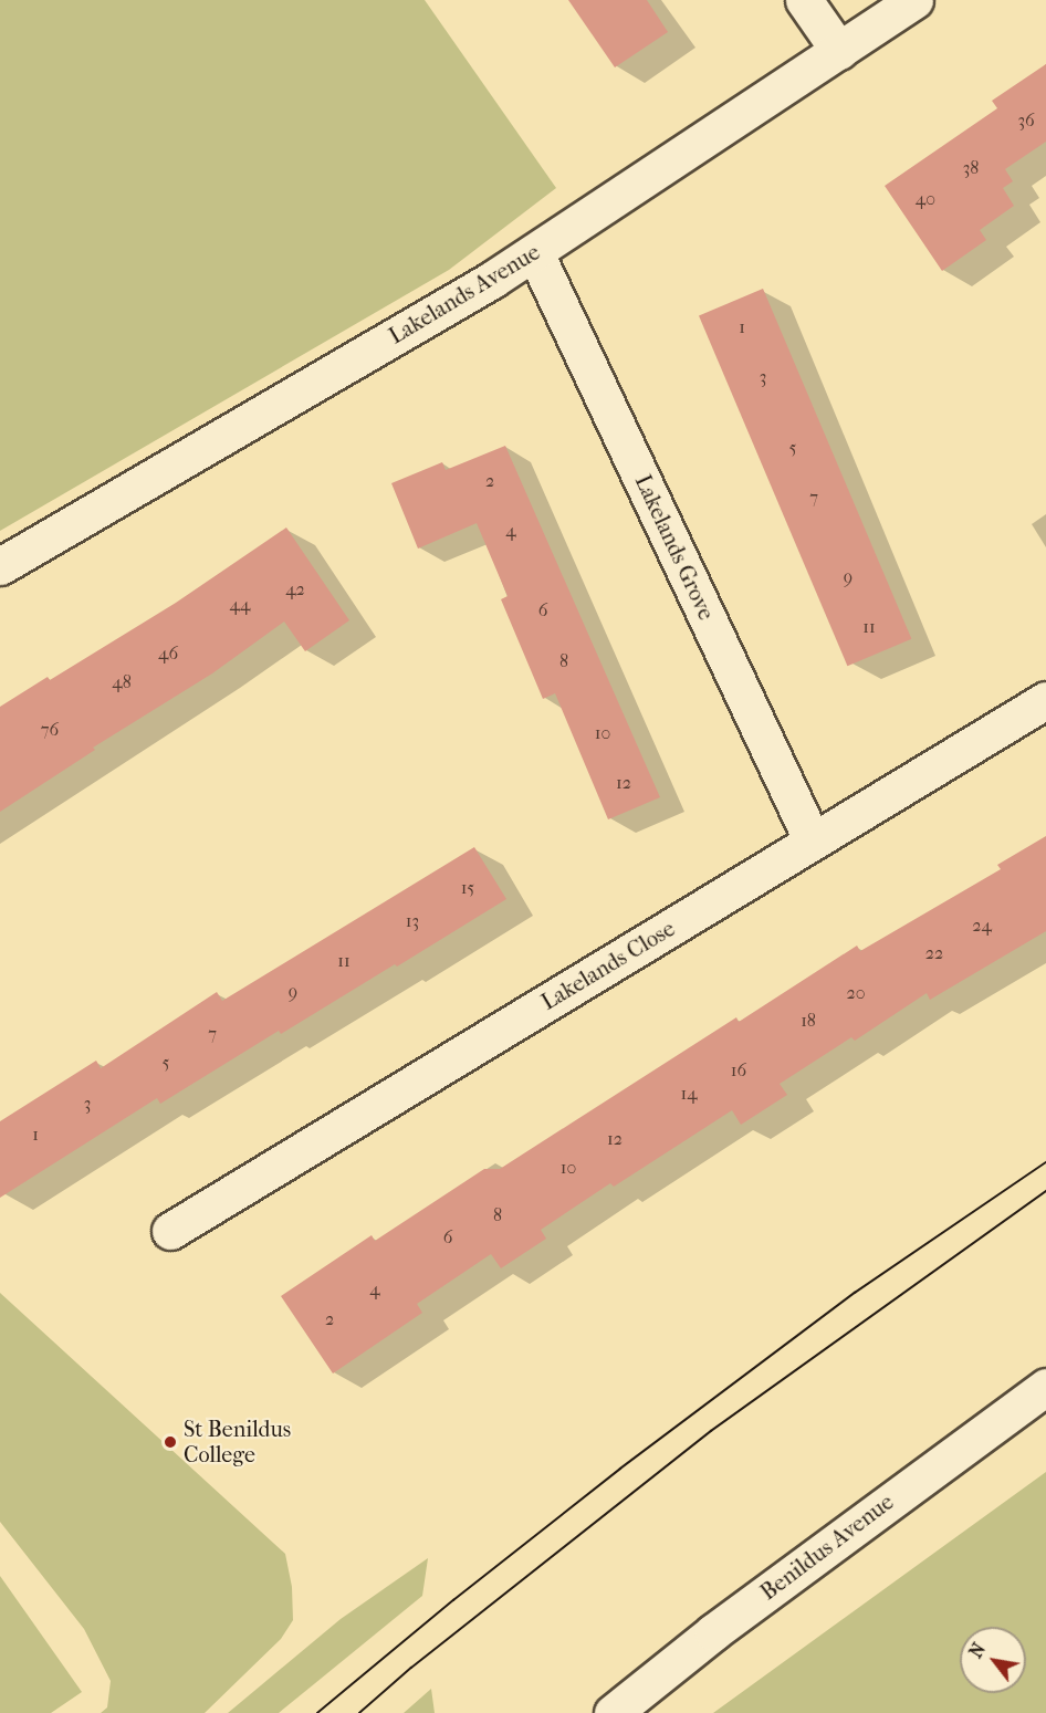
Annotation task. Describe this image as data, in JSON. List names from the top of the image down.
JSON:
{
  "streets": {
    "street": [
      "Lakelands Avenue",
      "Lakelands Grove",
      "Lakelands Close",
      "Benildus Avenue"
    ]
  },
  "crossings": [
    ["Lakelands Avenue", "Lakelands Grove"],
    ["Lakelands Grove", "Lakelands Close"]
  ],
  "places": ["St Benildus College"],
  "house_numbers": [
    "36",
    "38",
    "40",
    "1",
    "3",
    "5",
    "2",
    "7",
    "4",
    "9",
    "42",
    "44",
    "6",
    "11",
    "46",
    "8",
    "48",
    "76",
    "10",
    "12",
    "15",
    "13",
    "24",
    "22",
    "11",
    "9",
    "20",
    "18",
    "7",
    "5",
    "16",
    "14",
    "3",
    "1",
    "12",
    "10",
    "8",
    "6",
    "4",
    "2"
  ],
  "north": "top left"
}
